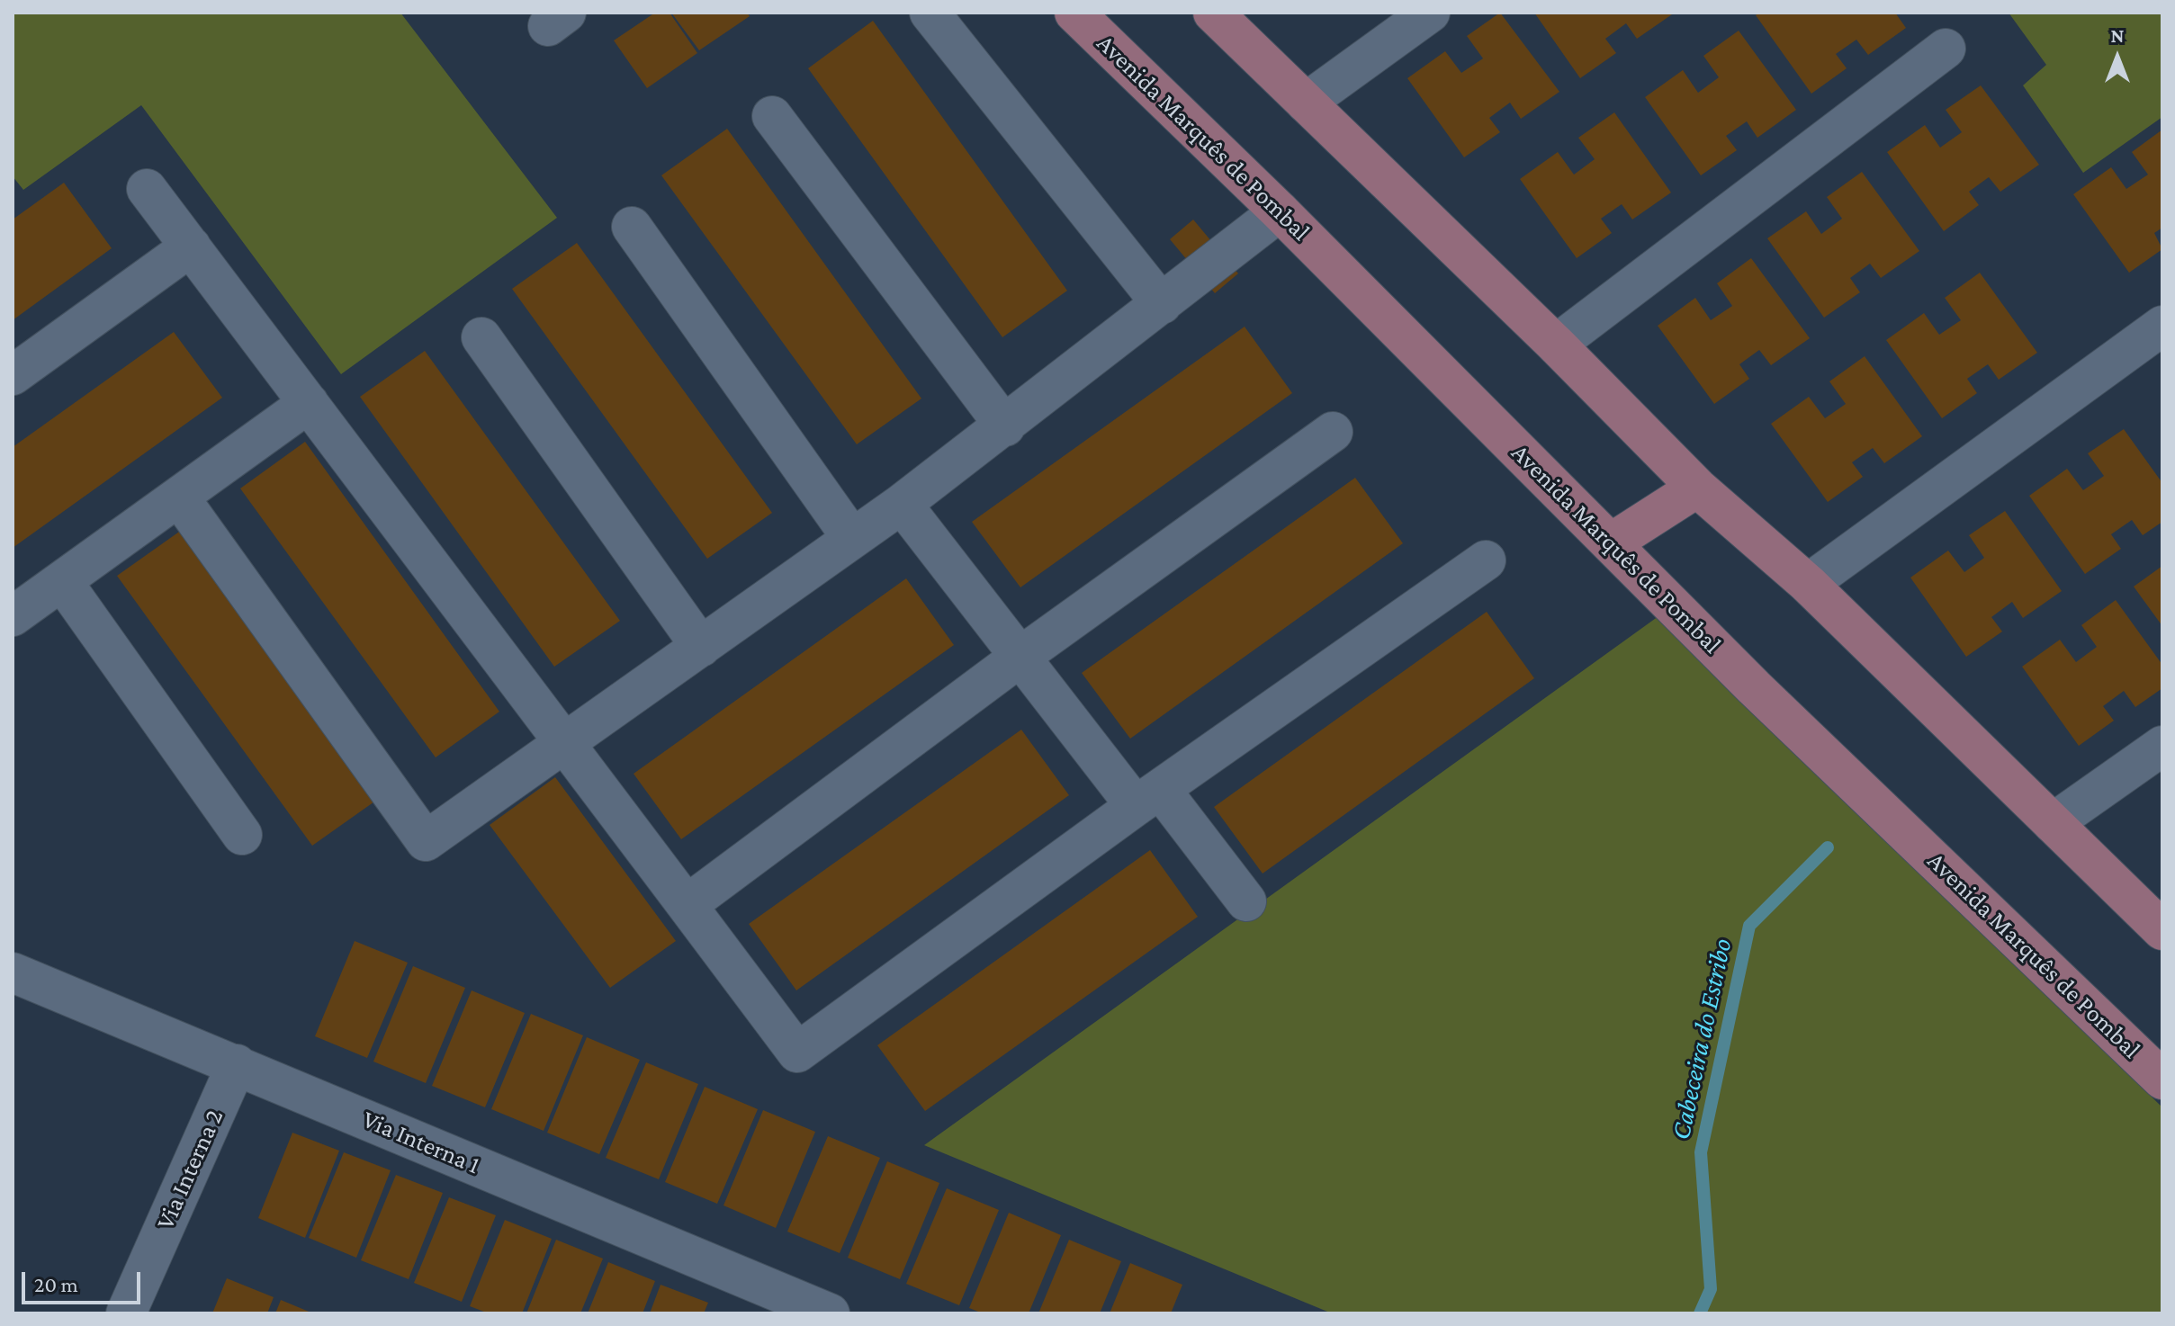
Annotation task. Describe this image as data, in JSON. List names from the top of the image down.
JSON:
{
  "streets": {
    "main road": ["Avenida Marquês de Pombal"],
    "street": ["Via Interna 1", "Via Interna 2"]
  },
  "crossings": [
    ["Via Interna 1", "Via Interna 2"]
  ],
  "water": ["Cabeceira do Estribo"],
  "scale_bar": "20 m",
  "north": "top"
}
